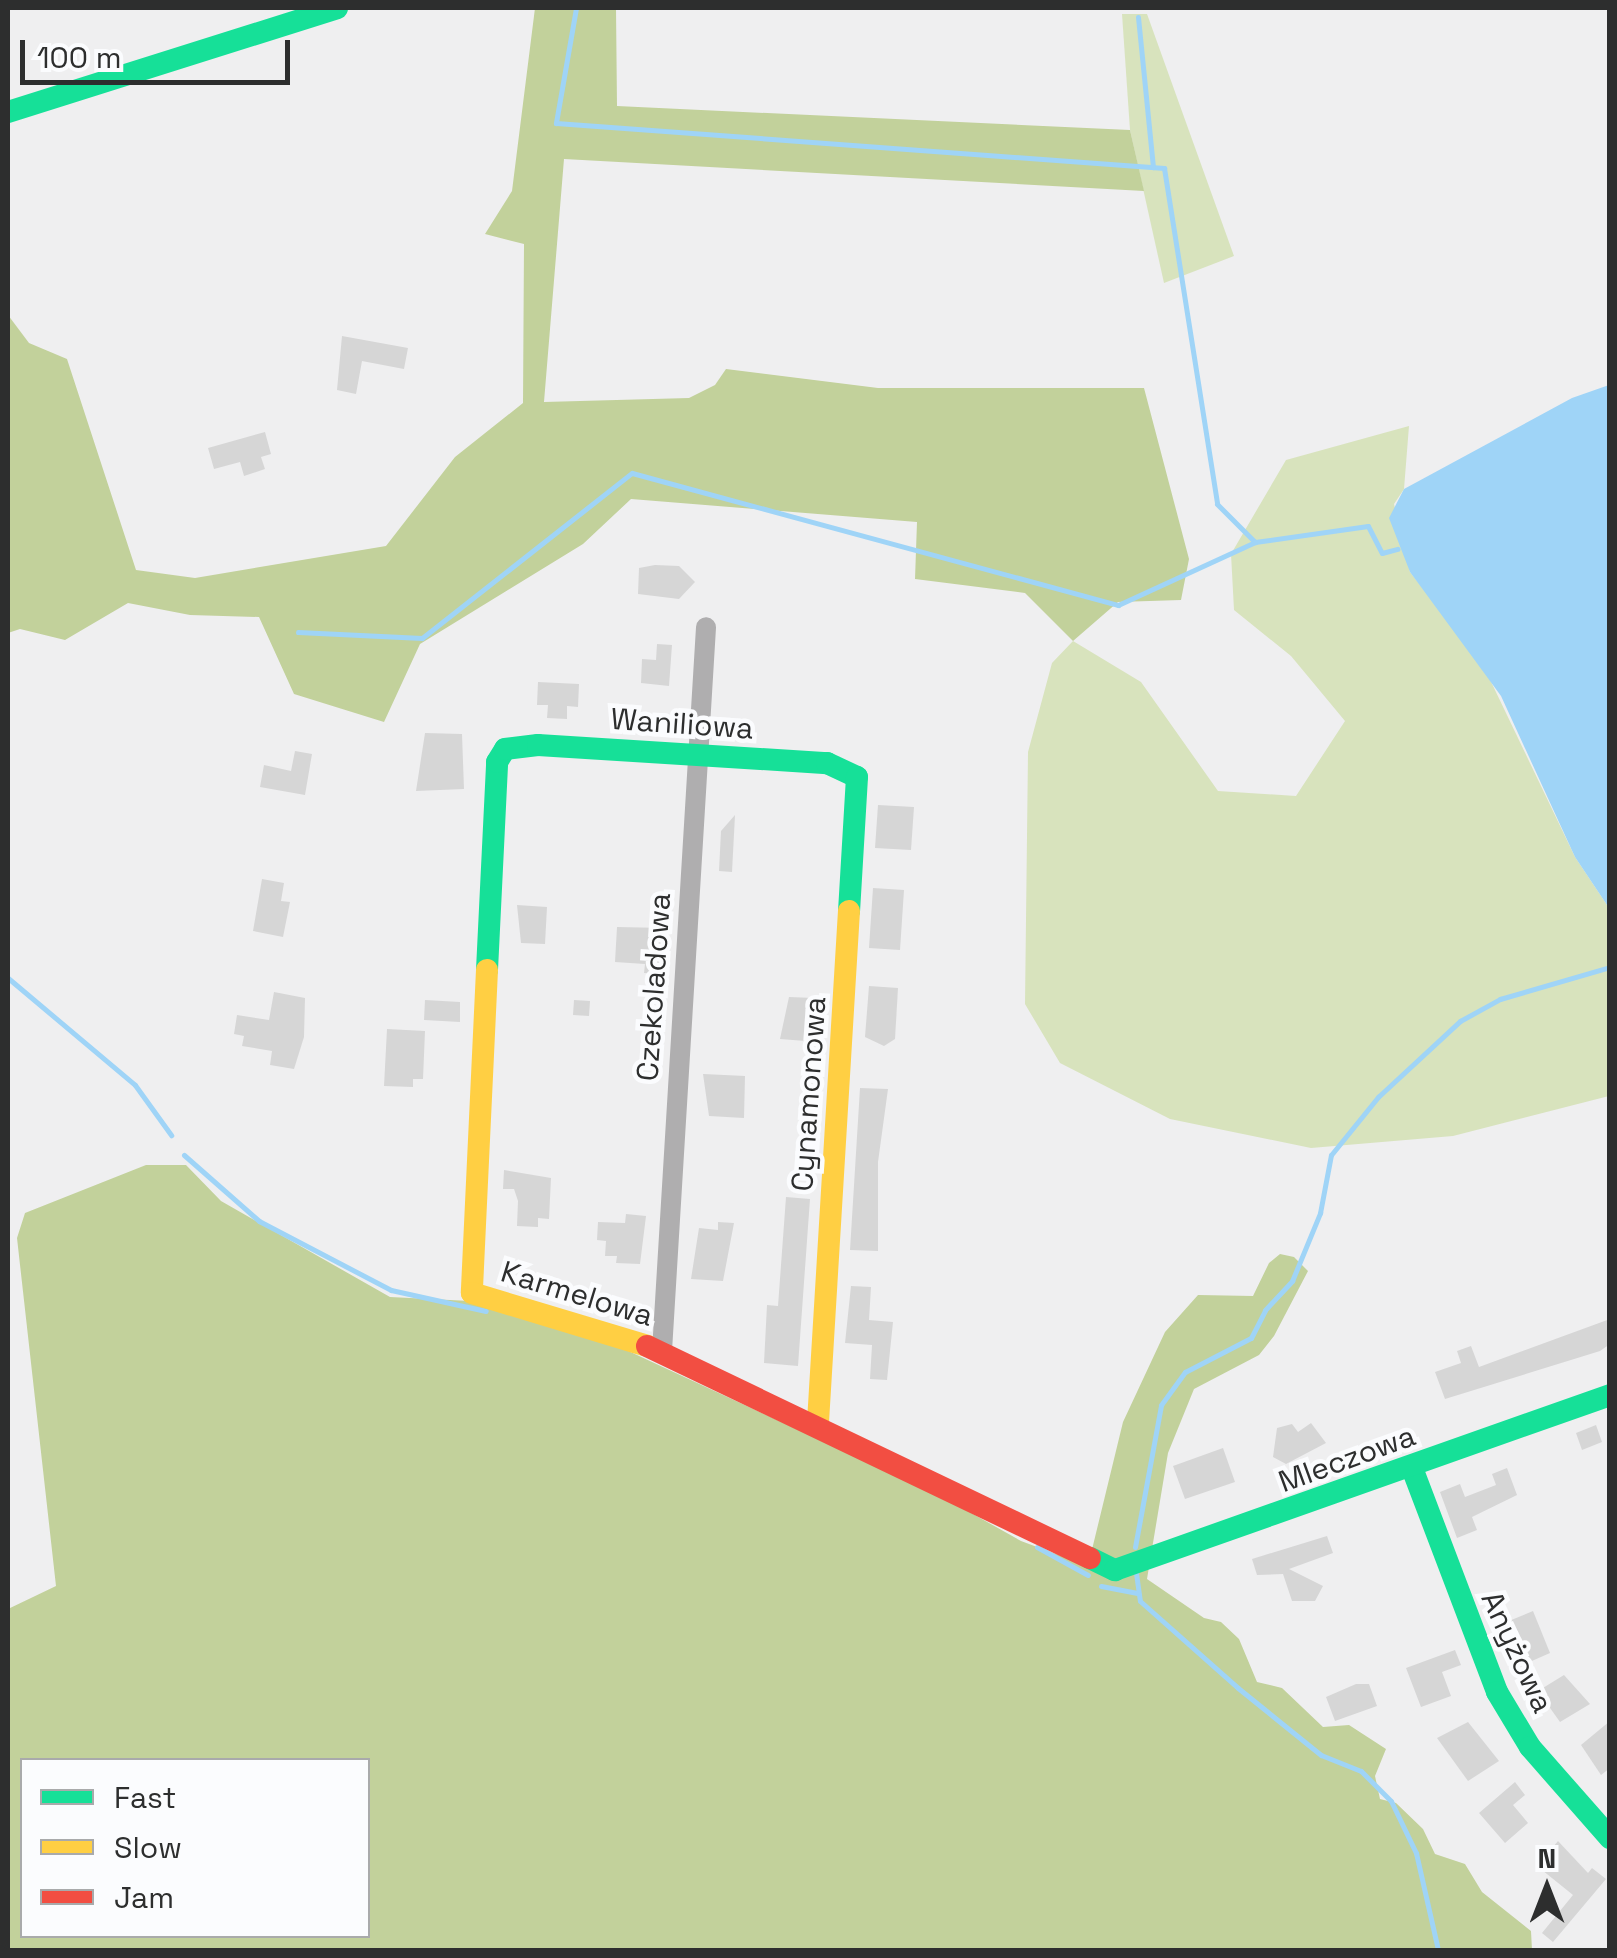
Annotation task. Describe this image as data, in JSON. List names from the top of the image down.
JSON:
{
  "streets": {
    "street": [
      "Waniliowa",
      "Czekoladowa",
      "Cynamonowa",
      "Karmelowa",
      "Mleczowa",
      "Anyżowa"
    ]
  },
  "crossings": [
    ["Waniliowa", "Czekoladowa"],
    ["Waniliowa", "Cynamonowa"],
    ["Waniliowa", "Karmelowa"],
    ["Czekoladowa", "Karmelowa"],
    ["Cynamonowa", "Karmelowa"],
    ["Karmelowa", "Mleczowa"],
    ["Mleczowa", "Anyżowa"]
  ],
  "legend": ["Fast", "Slow", "Jam"],
  "scale_bar": "100 m",
  "north": "top"
}
